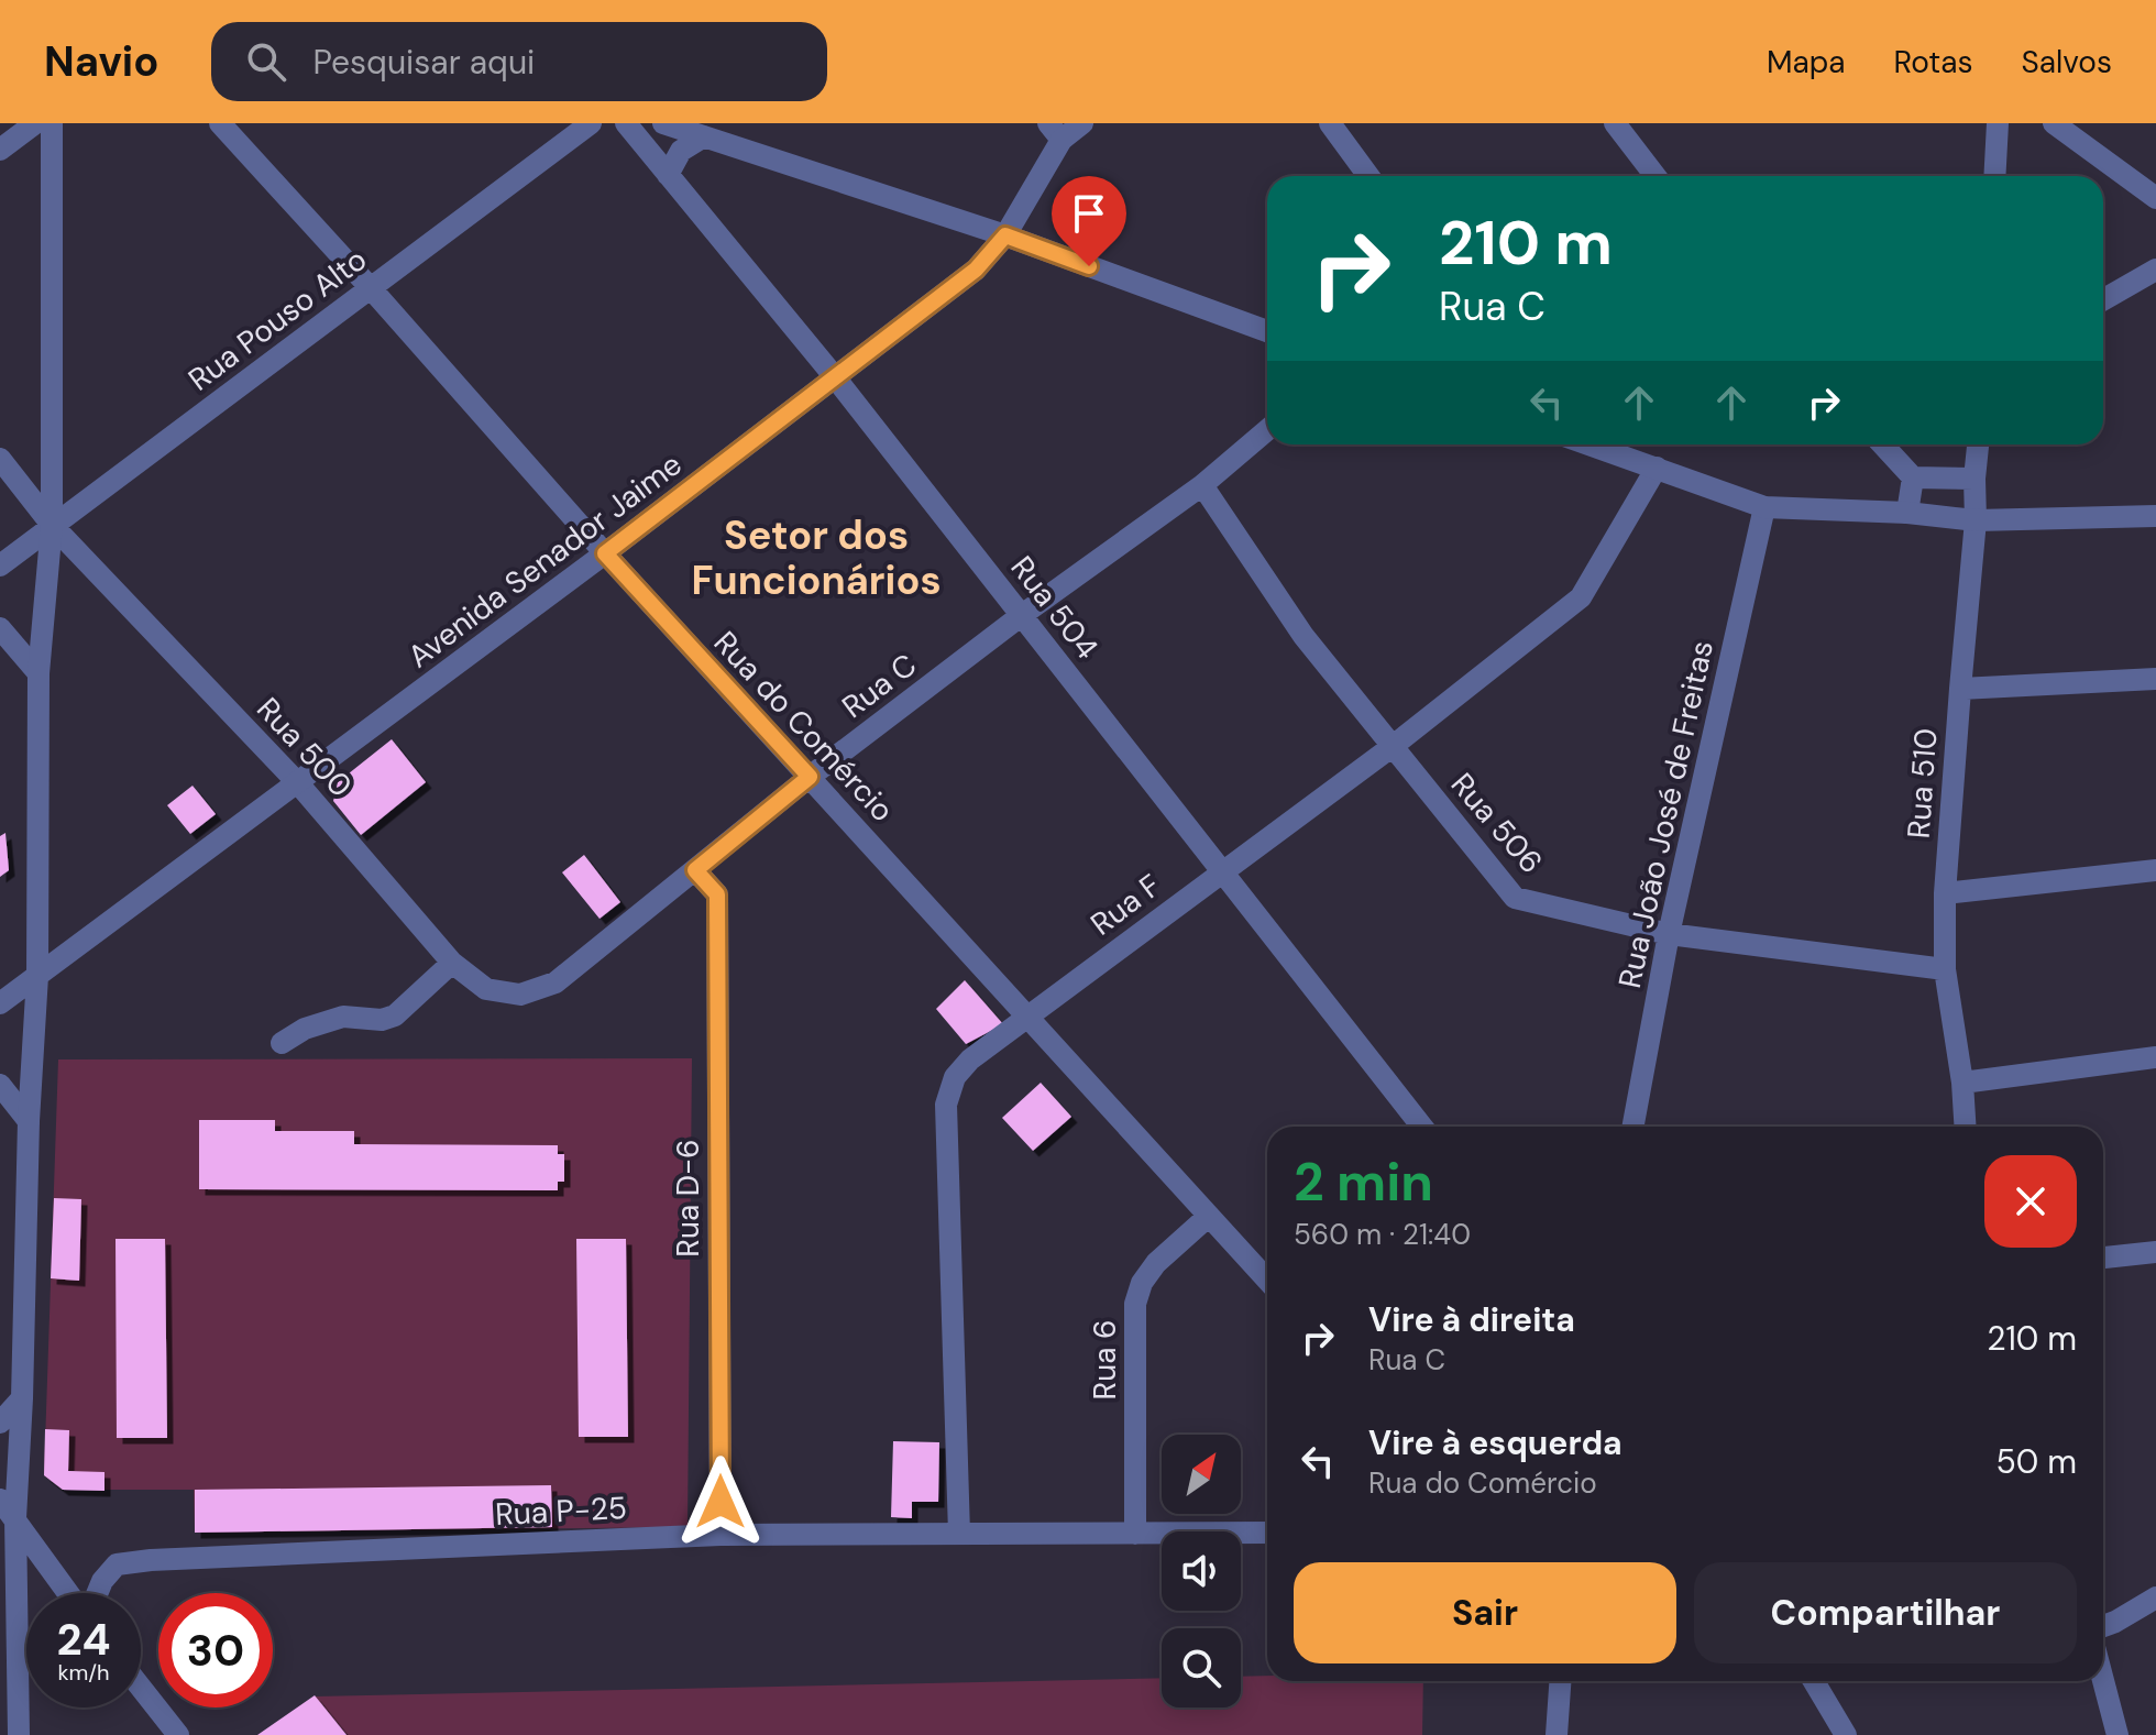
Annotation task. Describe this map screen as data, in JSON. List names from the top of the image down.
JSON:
{
  "streets": {
    "street": [
      "Rua Pouso Alto",
      "Avenida Senador Jaime",
      "Rua 504",
      "Rua C",
      "Rua do Comércio",
      "Rua 500",
      "Rua 510",
      "Rua João José de Freitas",
      "Rua 506",
      "Rua F",
      "Rua D-6",
      "Rua 6",
      "Rua P-25"
    ]
  },
  "crossings": [
    ["Rua Pouso Alto", "Rua do Comércio"],
    ["Rua Pouso Alto", "Rua 500"],
    ["Avenida Senador Jaime", "Rua 504"],
    ["Avenida Senador Jaime", "Rua do Comércio"],
    ["Avenida Senador Jaime", "Rua 500"],
    ["Rua 504", "Rua C"],
    ["Rua 504", "Rua F"],
    ["Rua C", "Rua do Comércio"],
    ["Rua C", "Rua 500"],
    ["Rua C", "Rua 506"],
    ["Rua C", "Rua D-6"],
    ["Rua do Comércio", "Rua F"],
    ["Rua do Comércio", "Rua 6"],
    ["Rua 510", "Rua 506"],
    ["Rua João José de Freitas", "Rua 506"],
    ["Rua 506", "Rua F"],
    ["Rua F", "Rua P-25"],
    ["Rua D-6", "Rua P-25"],
    ["Rua 6", "Rua P-25"]
  ],
  "districts": ["Setor dos Funcionários"],
  "north": "top right",
  "page": {
    "header": "Navio",
    "search": "Pesquisar aqui",
    "nav": ["Mapa", "Rotas", "Salvos"],
    "turn": ["210 m", "Rua C"],
    "heading": ["2 min", "560 m · 21:40"],
    "list": [
      {
        "name": "Vire à direita",
        "note": "Rua C",
        "value": "210 m"
      },
      {
        "name": "Vire à esquerda",
        "note": "Rua do Comércio",
        "value": "50 m"
      }
    ],
    "buttons": ["Sair", "Compartilhar"],
    "speed": "24 km/h",
    "limit": "30"
  }
}
